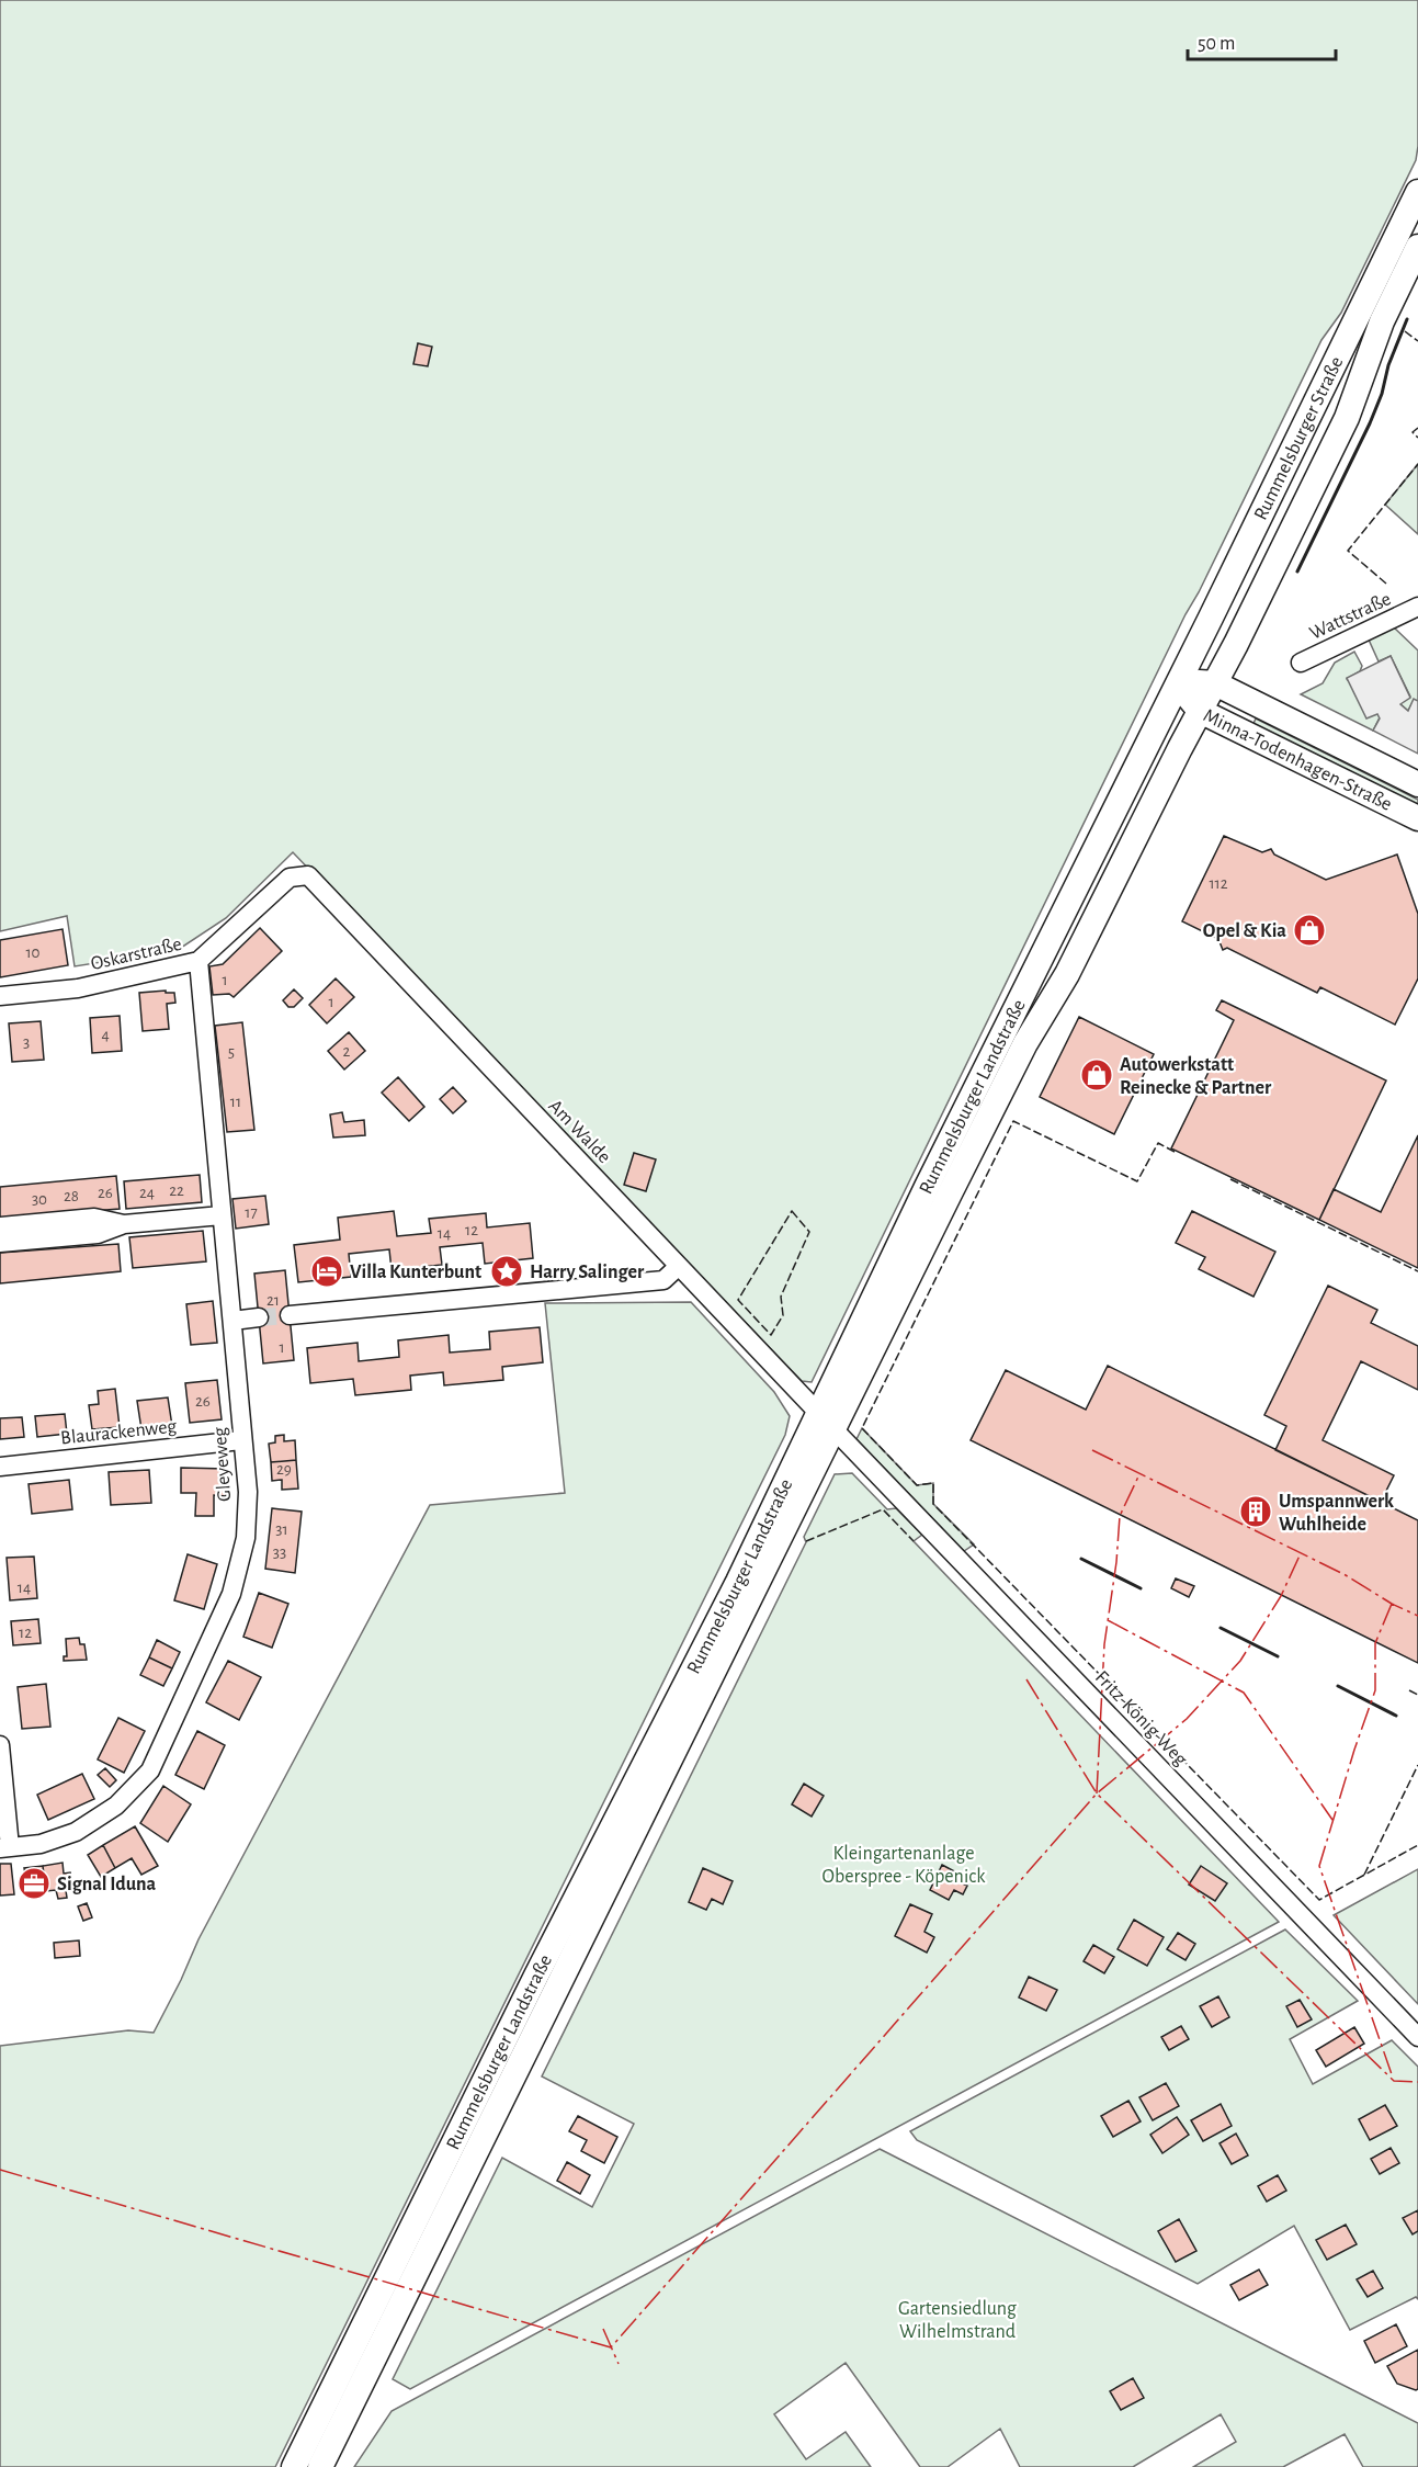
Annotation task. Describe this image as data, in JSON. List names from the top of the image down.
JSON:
{
  "streets": {
    "main road": ["Rummelsburger Straße", "Minna-Todenhagen-Straße", "Rummelsburger Landstraße"],
    "street": [
      "Wattstraße",
      "Oskarstraße",
      "Am Walde",
      "Blaurackenweg",
      "Gleyeweg",
      "Fritz-König-Weg"
    ]
  },
  "crossings": [
    ["Rummelsburger Straße", "Minna-Todenhagen-Straße"],
    ["Rummelsburger Straße", "Rummelsburger Landstraße"],
    ["Minna-Todenhagen-Straße", "Rummelsburger Landstraße"],
    ["Oskarstraße", "Am Walde"],
    ["Oskarstraße", "Gleyeweg"],
    ["Rummelsburger Landstraße", "Am Walde"],
    ["Rummelsburger Landstraße", "Fritz-König-Weg"],
    ["Am Walde", "Fritz-König-Weg"],
    ["Blaurackenweg", "Gleyeweg"]
  ],
  "parks": ["Kleingartenanlage Oberspree - Köpenick", "Gartensiedlung Wilhelmstrand"],
  "places": {
    "shop": ["Opel & Kia", "Autowerkstatt Reinecke & Partner"],
    "hotel": ["Villa Kunterbunt"],
    "place": ["Harry Salinger"],
    "building": ["Umspannwerk Wuhlheide"],
    "office": ["Signal Iduna"]
  },
  "house_numbers": [
    "112",
    "10",
    "1",
    "1",
    "4",
    "3",
    "2",
    "5",
    "11",
    "22",
    "26",
    "24",
    "28",
    "30",
    "17",
    "12",
    "14",
    "21",
    "1",
    "26",
    "29",
    "31",
    "33",
    "14",
    "12"
  ],
  "scale_bar": "50 m"
}
